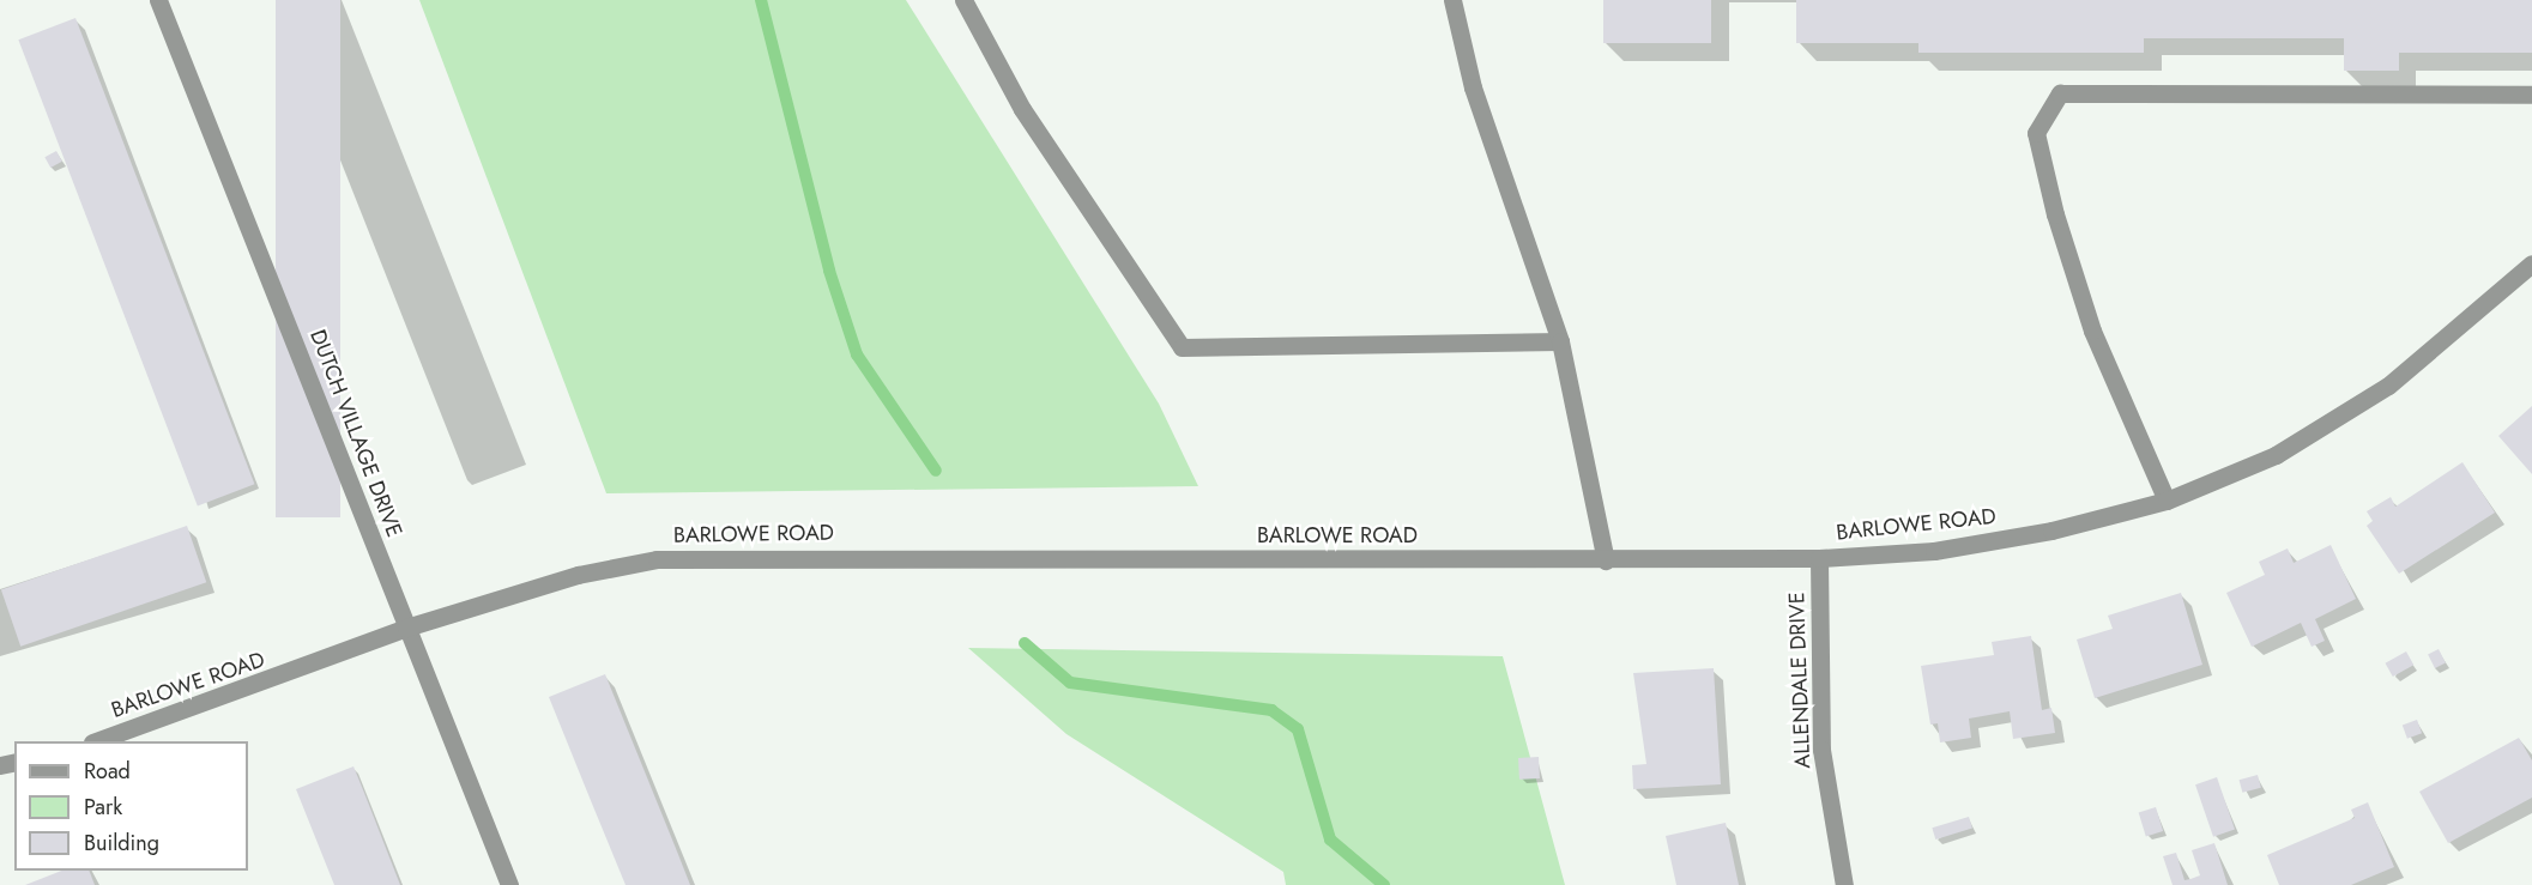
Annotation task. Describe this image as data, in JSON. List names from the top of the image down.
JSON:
{
  "streets": {
    "street": ["DUTCH VILLAGE DRIVE", "BARLOWE ROAD", "ALLENDALE DRIVE"]
  },
  "crossings": [
    ["DUTCH VILLAGE DRIVE", "BARLOWE ROAD"],
    ["BARLOWE ROAD", "ALLENDALE DRIVE"]
  ],
  "legend": ["Road", "Park", "Building"]
}
